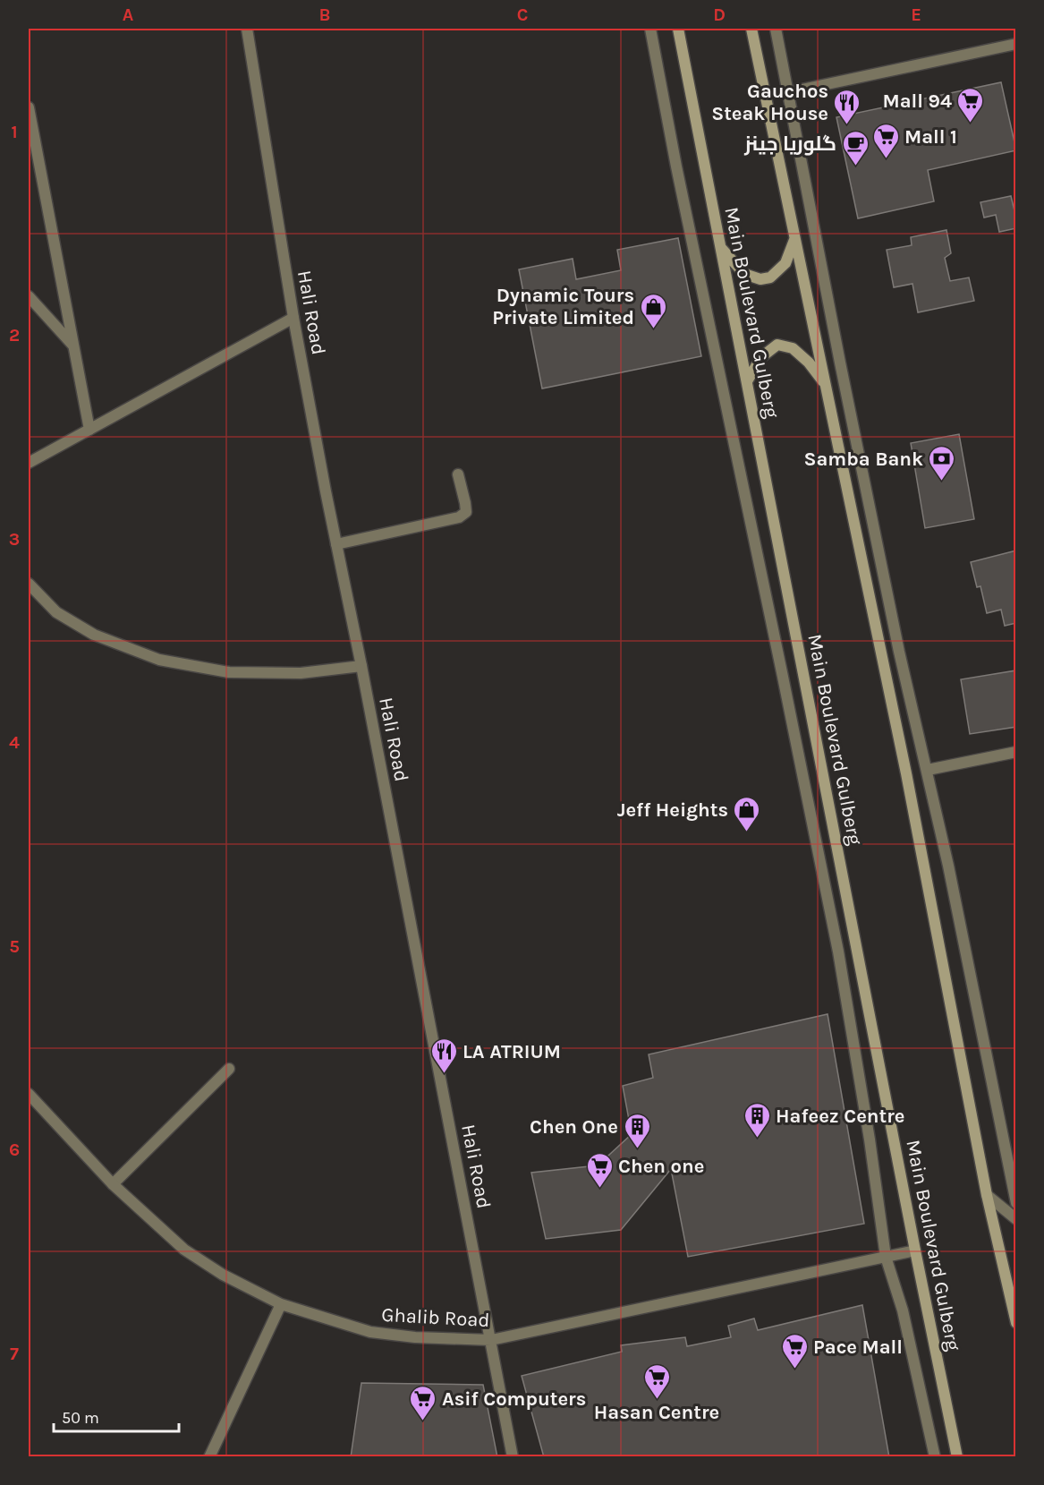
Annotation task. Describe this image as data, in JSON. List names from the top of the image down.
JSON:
{
  "streets": {
    "main road": ["Main Boulevard Gulberg"],
    "street": ["Hali Road", "Ghalib Road"]
  },
  "crossings": [
    ["Hali Road", "Ghalib Road"],
    ["Main Boulevard Gulberg", "Ghalib Road"]
  ],
  "places": {
    "supermarket": [
      "Mall 94",
      "Mall 1",
      "Chen one",
      "Pace Mall",
      "Hasan Centre",
      "Asif Computers"
    ],
    "restaurant": ["Gauchos Steak House", "LA ATRIUM"],
    "cafe": ["گلوریا جینز"],
    "shop": ["Dynamic Tours Private Limited", "Jeff Heights"],
    "bank": ["Samba Bank"],
    "building": ["Hafeez Centre", "Chen One"]
  },
  "scale_bar": "50 m",
  "grid": {
    "columns": [
      "A",
      "B",
      "C",
      "D",
      "E"
    ],
    "rows": [
      "1",
      "2",
      "3",
      "4",
      "5",
      "6",
      "7"
    ]
  }
}
